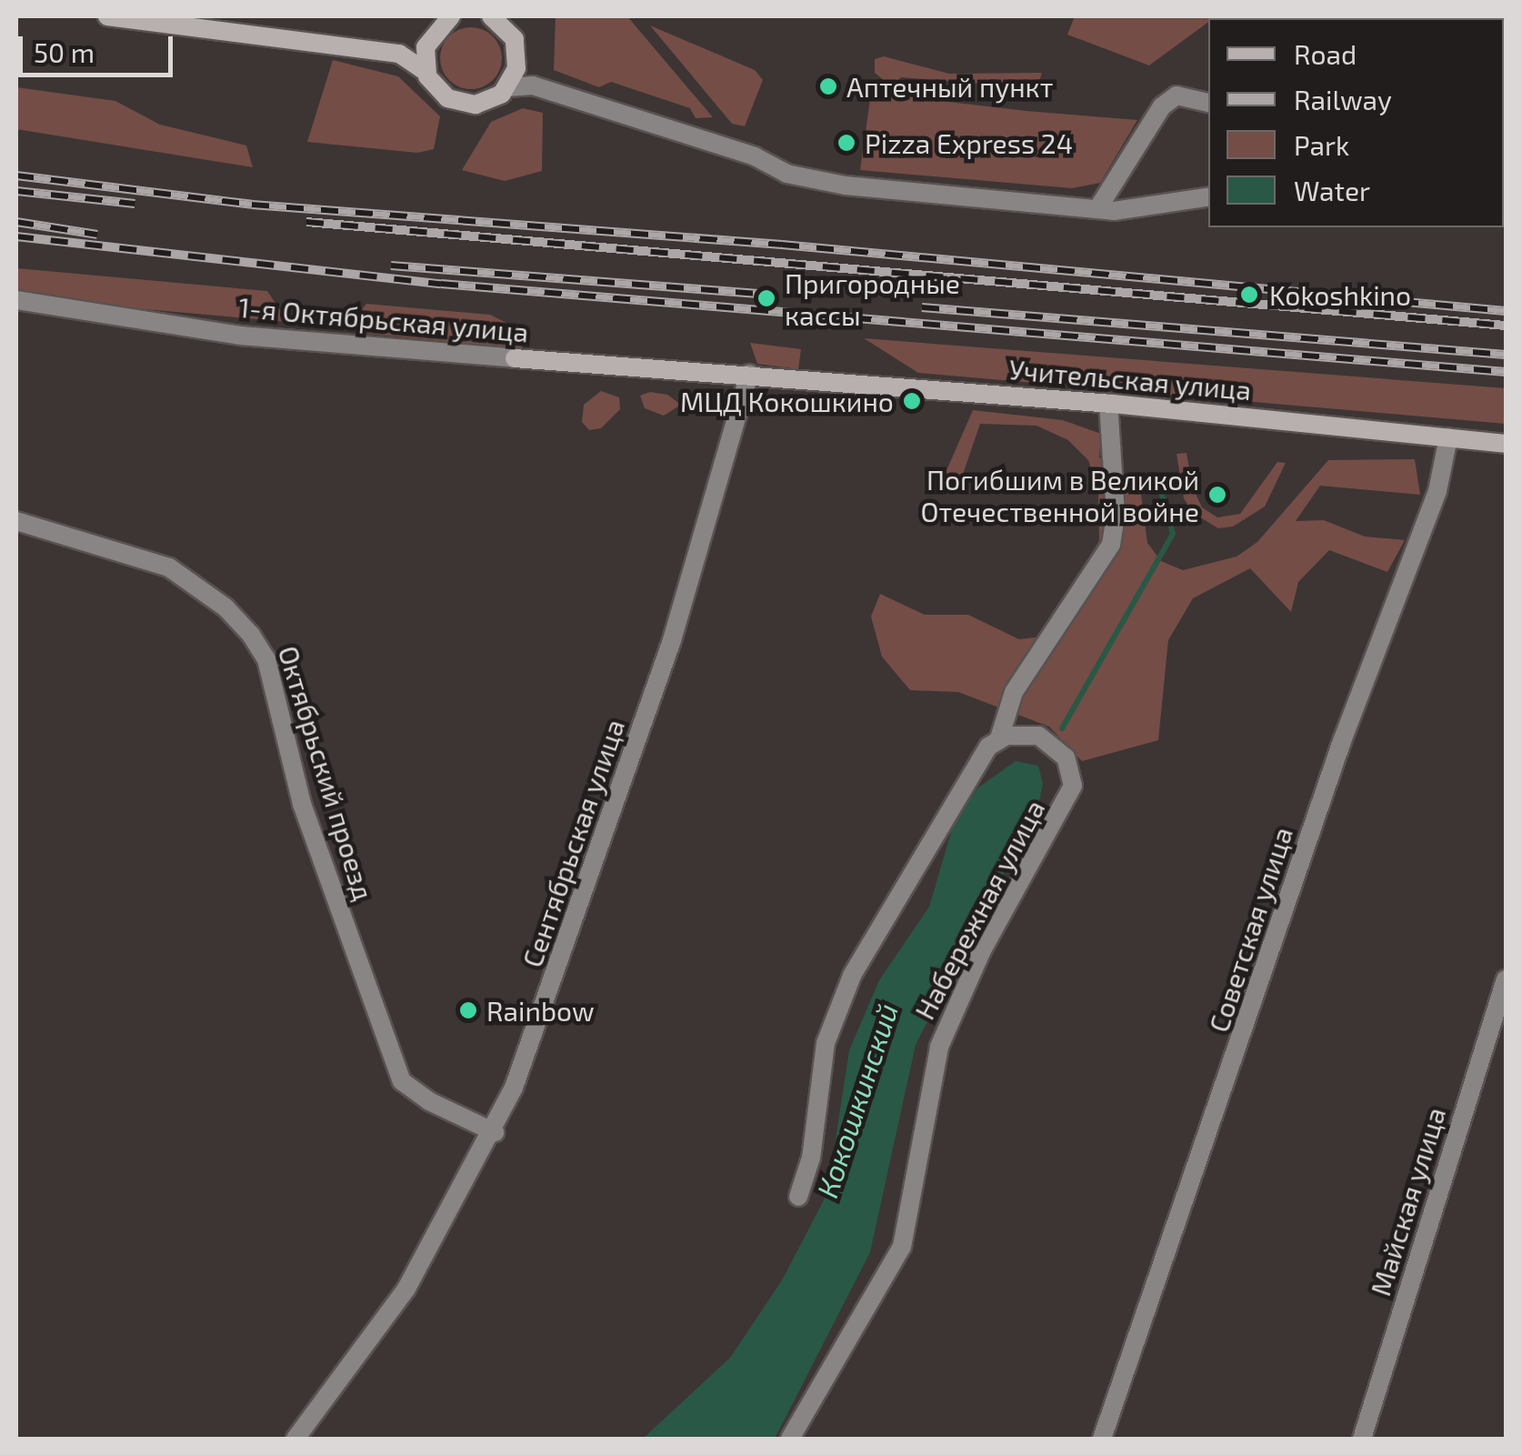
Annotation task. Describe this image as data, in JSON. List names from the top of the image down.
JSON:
{
  "streets": {
    "street": [
      "1-я Октябрьская улица",
      "Учительская улица",
      "Октябрьский проезд",
      "Сентябрьская улица",
      "Набережная улица",
      "Советская улица",
      "Майская улица"
    ]
  },
  "crossings": [
    ["1-я Октябрьская улица", "Учительская улица"],
    ["1-я Октябрьская улица", "Сентябрьская улица"],
    ["Учительская улица", "Сентябрьская улица"],
    ["Учительская улица", "Советская улица"],
    ["Октябрьский проезд", "Сентябрьская улица"]
  ],
  "water": ["Кокошкинский"],
  "places": [
    "Аптечный пункт",
    "Pizza Express 24",
    "Kokoshkino",
    "Пригородные кассы",
    "МЦД Кокошкино",
    "Погибшим в Великой Отечественной войне",
    "Rainbow"
  ],
  "legend": [
    "Road",
    "Railway",
    "Park",
    "Water"
  ],
  "scale_bar": "50 m"
}
